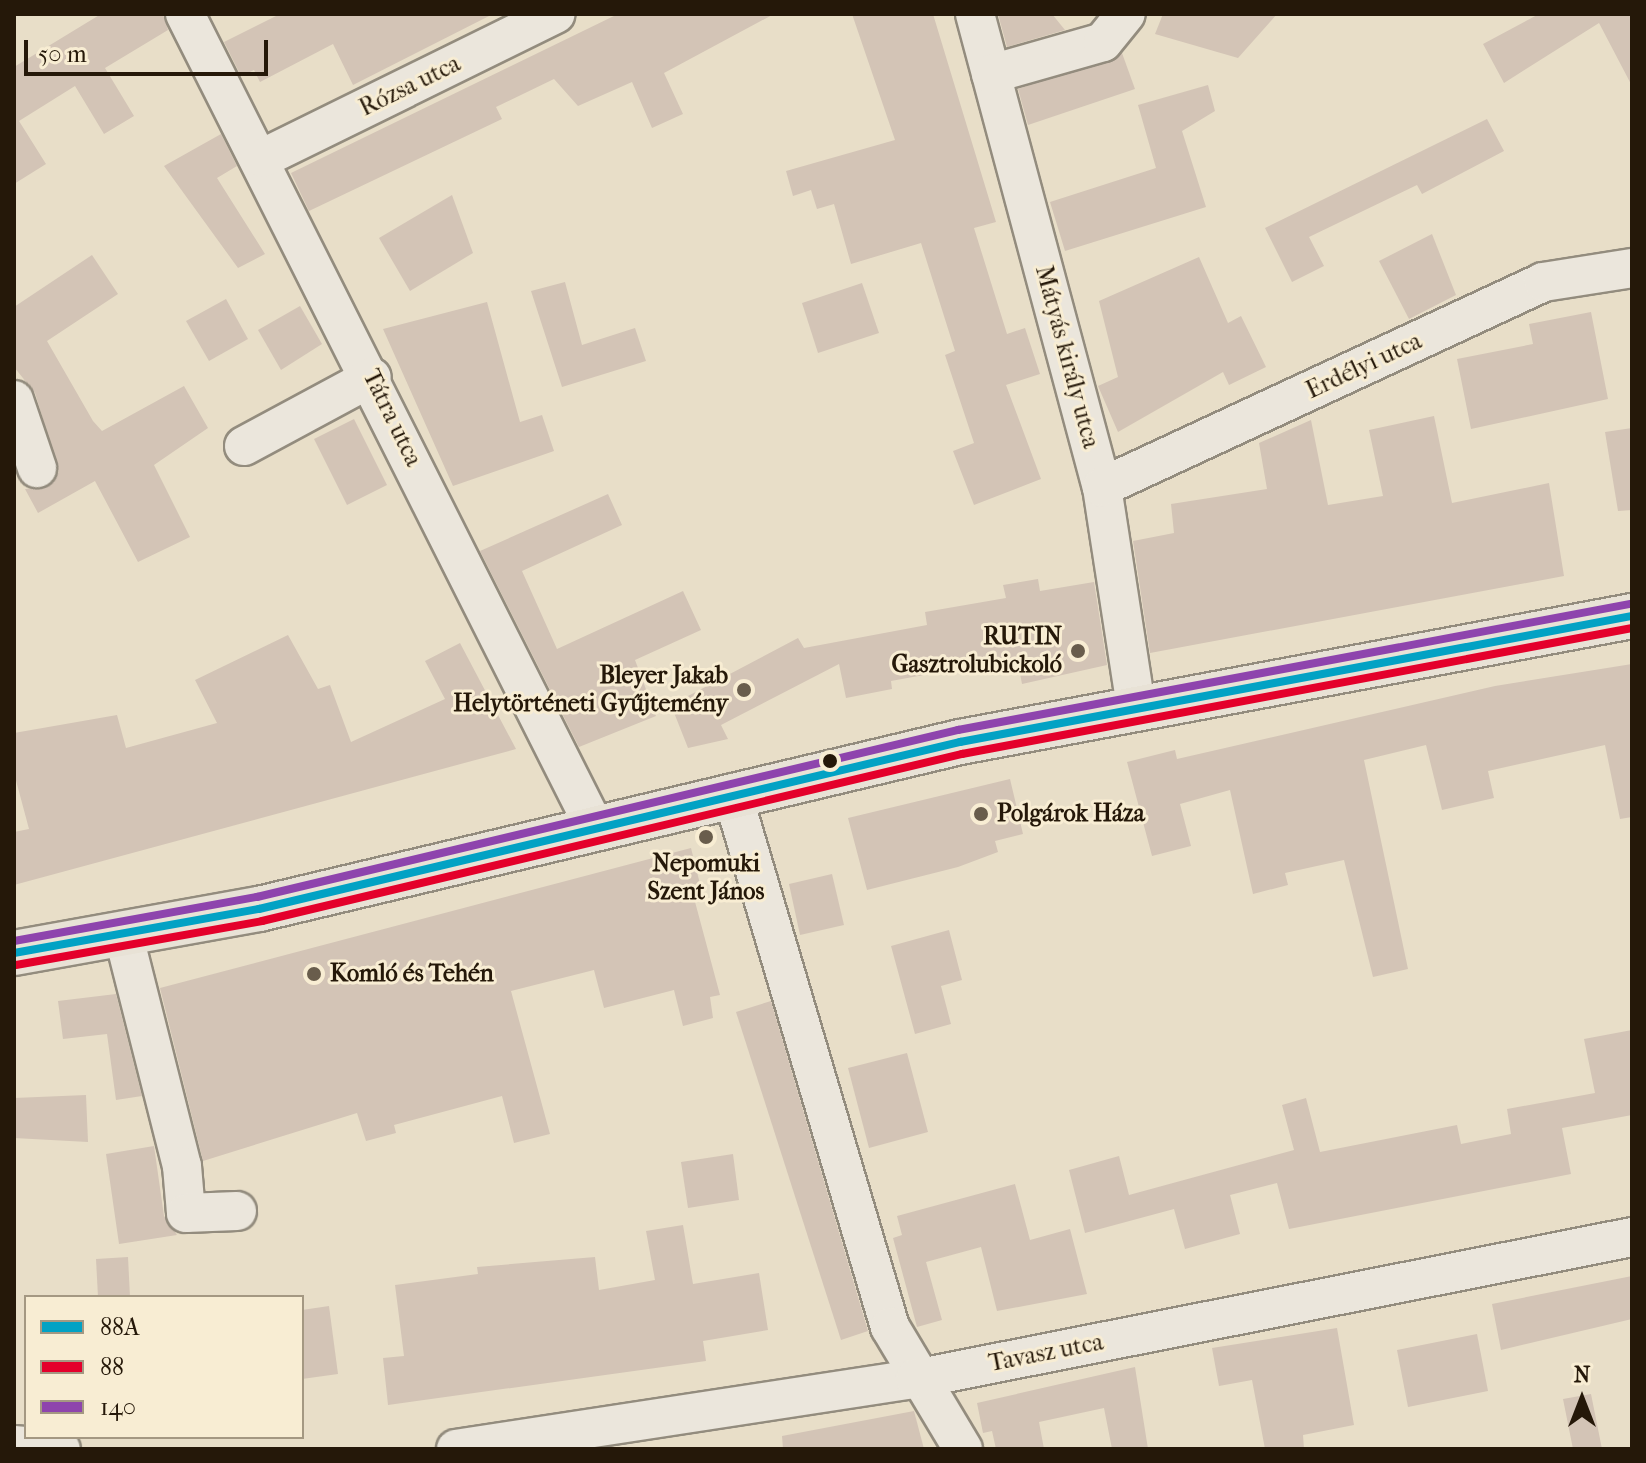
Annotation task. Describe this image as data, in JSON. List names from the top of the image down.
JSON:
{
  "streets": {
    "street": [
      "Rózsa utca",
      "Mátyás király utca",
      "Erdélyi utca",
      "Tátra utca",
      "Tavasz utca"
    ]
  },
  "crossings": [
    ["Rózsa utca", "Tátra utca"],
    ["Mátyás király utca", "Erdélyi utca"]
  ],
  "places": [
    "RUTIN Gasztrolubickoló",
    "Bleyer Jakab Helytörténeti Gyűjtemény",
    "Polgárok Háza",
    "Nepomuki Szent János",
    "Komló és Tehén"
  ],
  "lines": ["transit line 140", "transit line 88A", "transit line 88"],
  "legend": ["88A", "88", "140"],
  "scale_bar": "50 m",
  "north": "top"
}
